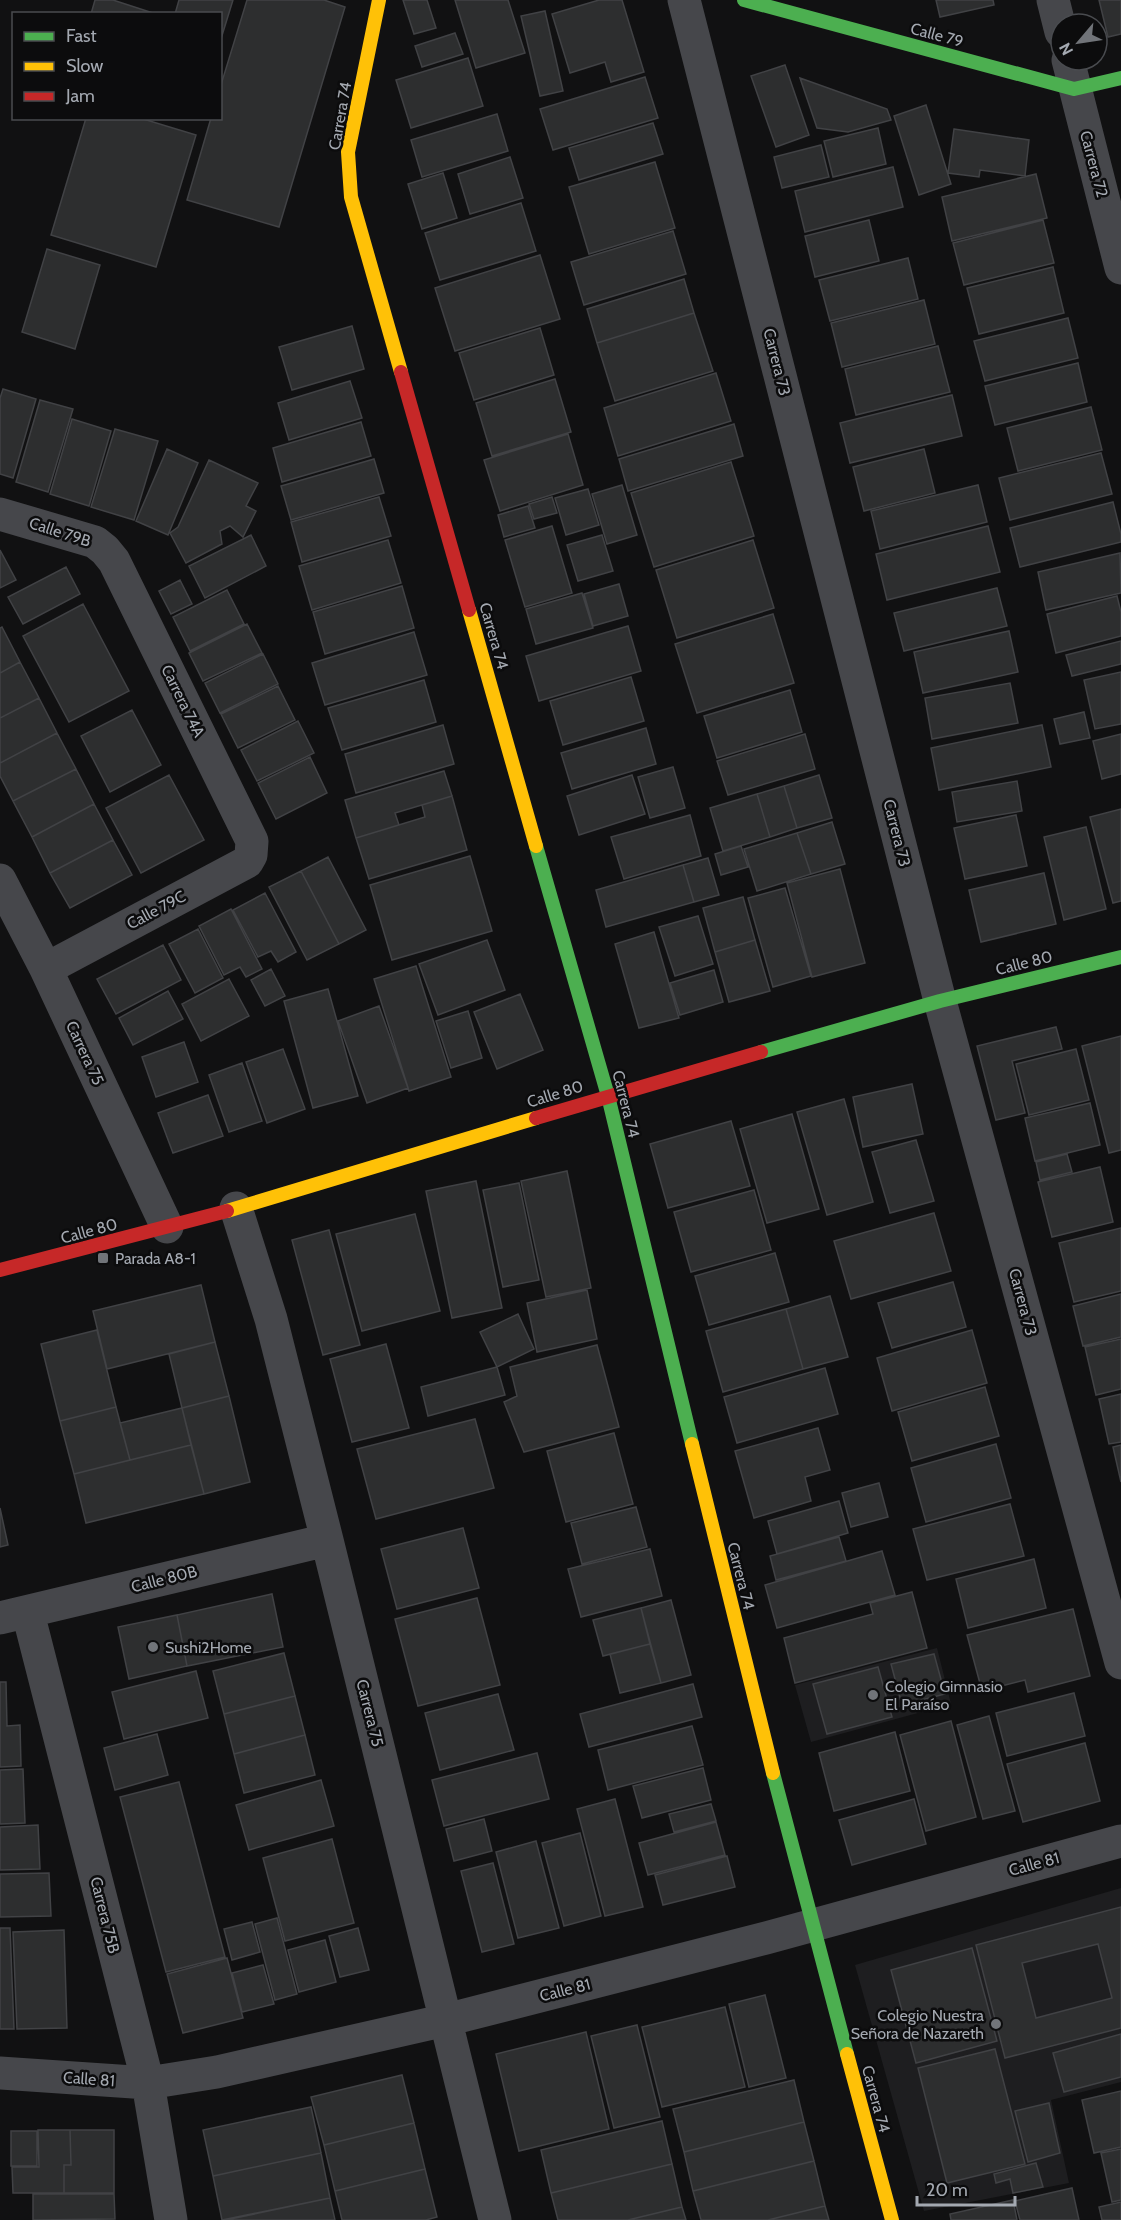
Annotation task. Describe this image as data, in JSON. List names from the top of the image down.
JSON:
{
  "streets": {
    "street": [
      "Calle 79",
      "Carrera 74",
      "Carrera 72",
      "Carrera 73",
      "Calle 79B",
      "Carrera 74A",
      "Calle 79C",
      "Calle 80",
      "Carrera 75",
      "Calle 80B",
      "Calle 81",
      "Carrera 75B"
    ]
  },
  "crossings": [
    ["Calle 79", "Carrera 72"],
    ["Carrera 74", "Calle 80"],
    ["Carrera 74", "Calle 81"],
    ["Carrera 73", "Calle 80"],
    ["Calle 79B", "Carrera 74A"],
    ["Carrera 74A", "Calle 79C"],
    ["Calle 79C", "Carrera 75"],
    ["Calle 80", "Carrera 75"],
    ["Carrera 75", "Calle 80B"],
    ["Carrera 75", "Calle 81"],
    ["Calle 80B", "Carrera 75B"],
    ["Calle 81", "Carrera 75B"]
  ],
  "places": {
    "transit": ["Parada A8-1"],
    "other": ["Sushi2Home", "Colegio Gimnasio El Paraíso", "Colegio Nuestra Señora de Nazareth"]
  },
  "legend": ["Fast", "Slow", "Jam"],
  "scale_bar": "20 m",
  "north": "bottom left"
}
